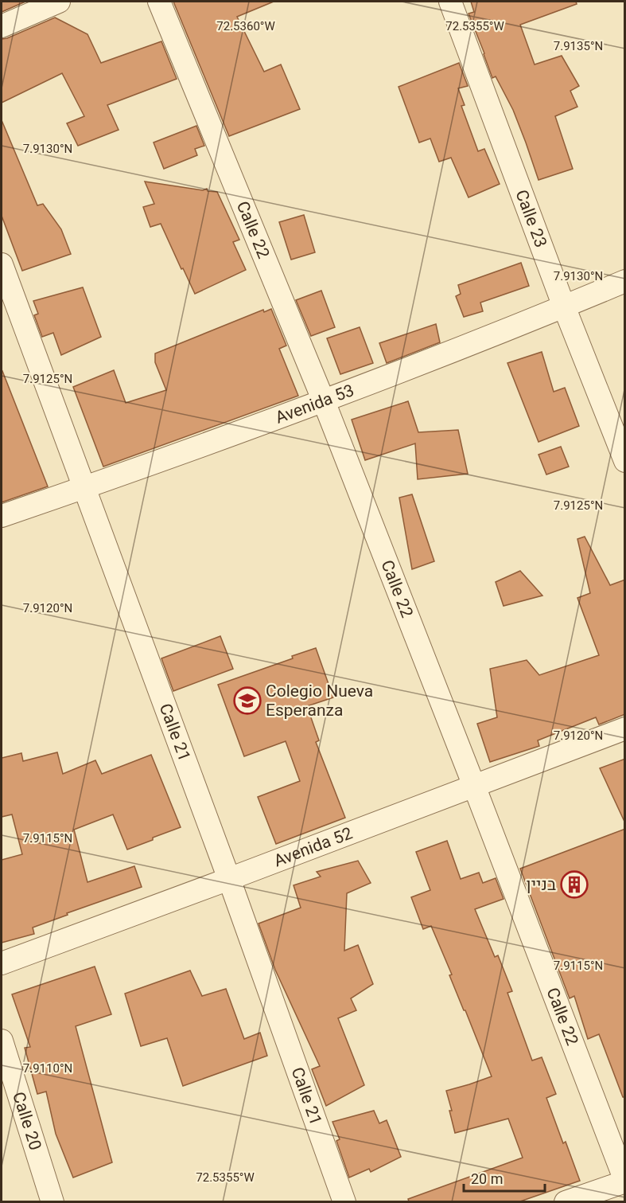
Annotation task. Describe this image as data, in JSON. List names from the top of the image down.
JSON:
{
  "streets": {
    "street": [
      "Calle 23",
      "Calle 22",
      "Avenida 53",
      "Calle 21",
      "Avenida 52",
      "Calle 20"
    ]
  },
  "crossings": [
    ["Calle 23", "Avenida 53"],
    ["Calle 22", "Avenida 53"],
    ["Calle 22", "Avenida 52"],
    ["Avenida 53", "Calle 21"],
    ["Calle 21", "Avenida 52"]
  ],
  "places": {
    "school or university": ["Colegio Nueva Esperanza"],
    "building": ["בניין"]
  },
  "scale_bar": "20 m",
  "coordinates": [
    "72.5360°W",
    "72.5355°W",
    "7.9135°N",
    "7.9130°N",
    "7.9125°N",
    "7.9120°N",
    "7.9115°N",
    "7.9110°N"
  ]
}
